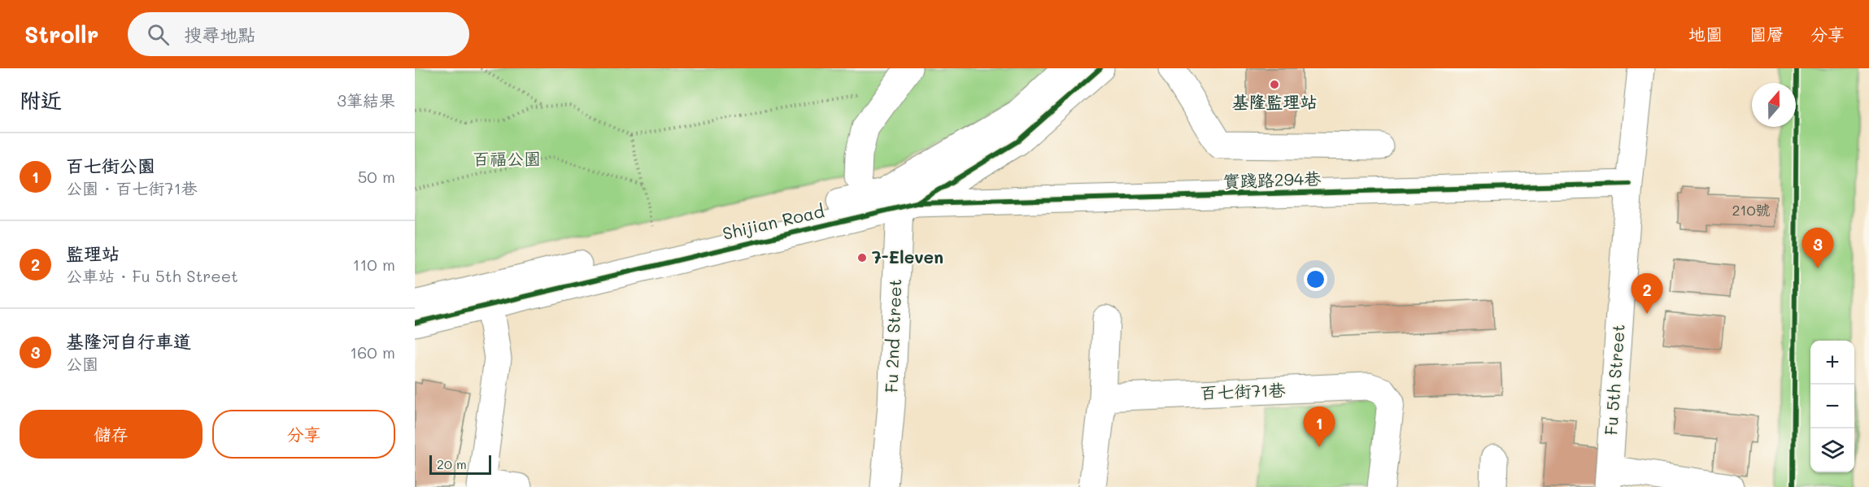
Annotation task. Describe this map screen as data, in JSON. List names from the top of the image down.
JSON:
{
  "streets": {
    "street": [
      "實踐路294巷",
      "Shijian Road",
      "Fu 2nd Street",
      "Fu 5th Street",
      "百七街71巷"
    ]
  },
  "crossings": [
    ["實踐路294巷", "Shijian Road"],
    ["實踐路294巷", "Fu 2nd Street"],
    ["實踐路294巷", "Fu 5th Street"],
    ["Shijian Road", "Fu 2nd Street"]
  ],
  "parks": ["百福公園"],
  "places": ["基隆監理站", "7-Eleven"],
  "house_numbers": ["210號"],
  "scale_bar": "20 m",
  "north": "top",
  "page": {
    "header": "Strollr",
    "search": "搜尋地點",
    "nav": ["地圖", "圖層", "分享"],
    "heading": ["附近", "3筆結果"],
    "list": [
      {
        "mark": "1",
        "name": "百七街公園",
        "note": "公園 · 百七街71巷",
        "value": "50 m"
      },
      {
        "mark": "2",
        "name": "監理站",
        "note": "公車站 · Fu 5th Street",
        "value": "110 m"
      },
      {
        "mark": "3",
        "name": "基隆河自行車道",
        "note": "公園",
        "value": "160 m"
      }
    ],
    "pins": ["3", "2", "1"],
    "map_buttons": ["+", "−"],
    "buttons": ["儲存", "分享"],
    "scale": "20 m"
  }
}
